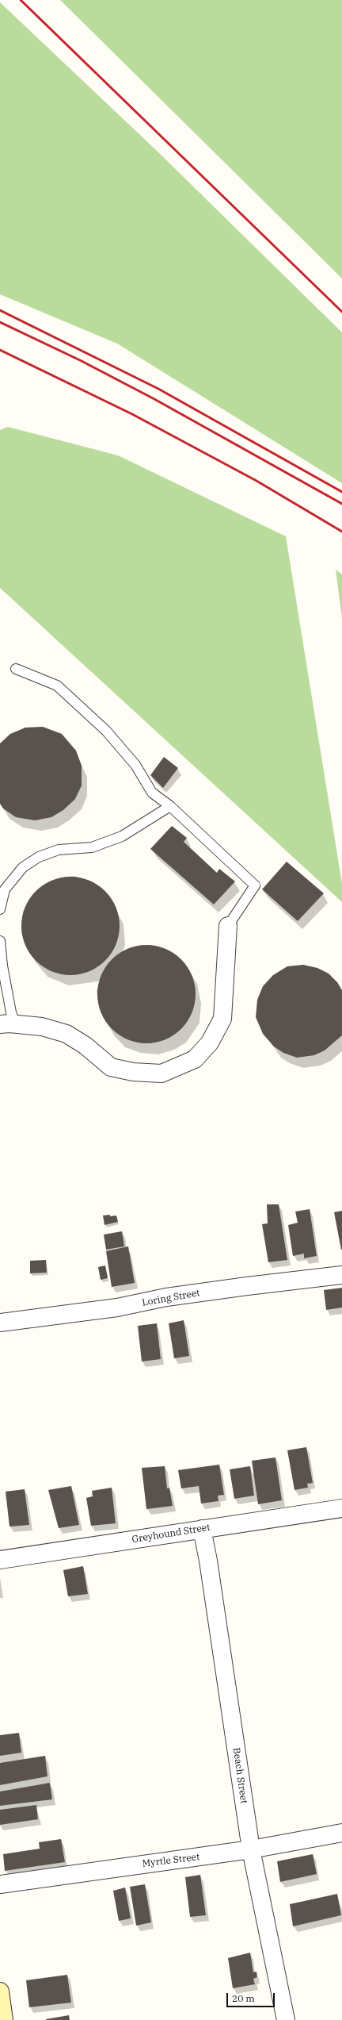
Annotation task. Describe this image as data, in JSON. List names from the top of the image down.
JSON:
{
  "streets": {
    "street": [
      "Loring Street",
      "Greyhound Street",
      "Beach Street",
      "Myrtle Street"
    ]
  },
  "crossings": [
    ["Greyhound Street", "Beach Street"],
    ["Beach Street", "Myrtle Street"]
  ],
  "scale_bar": "20 m"
}
